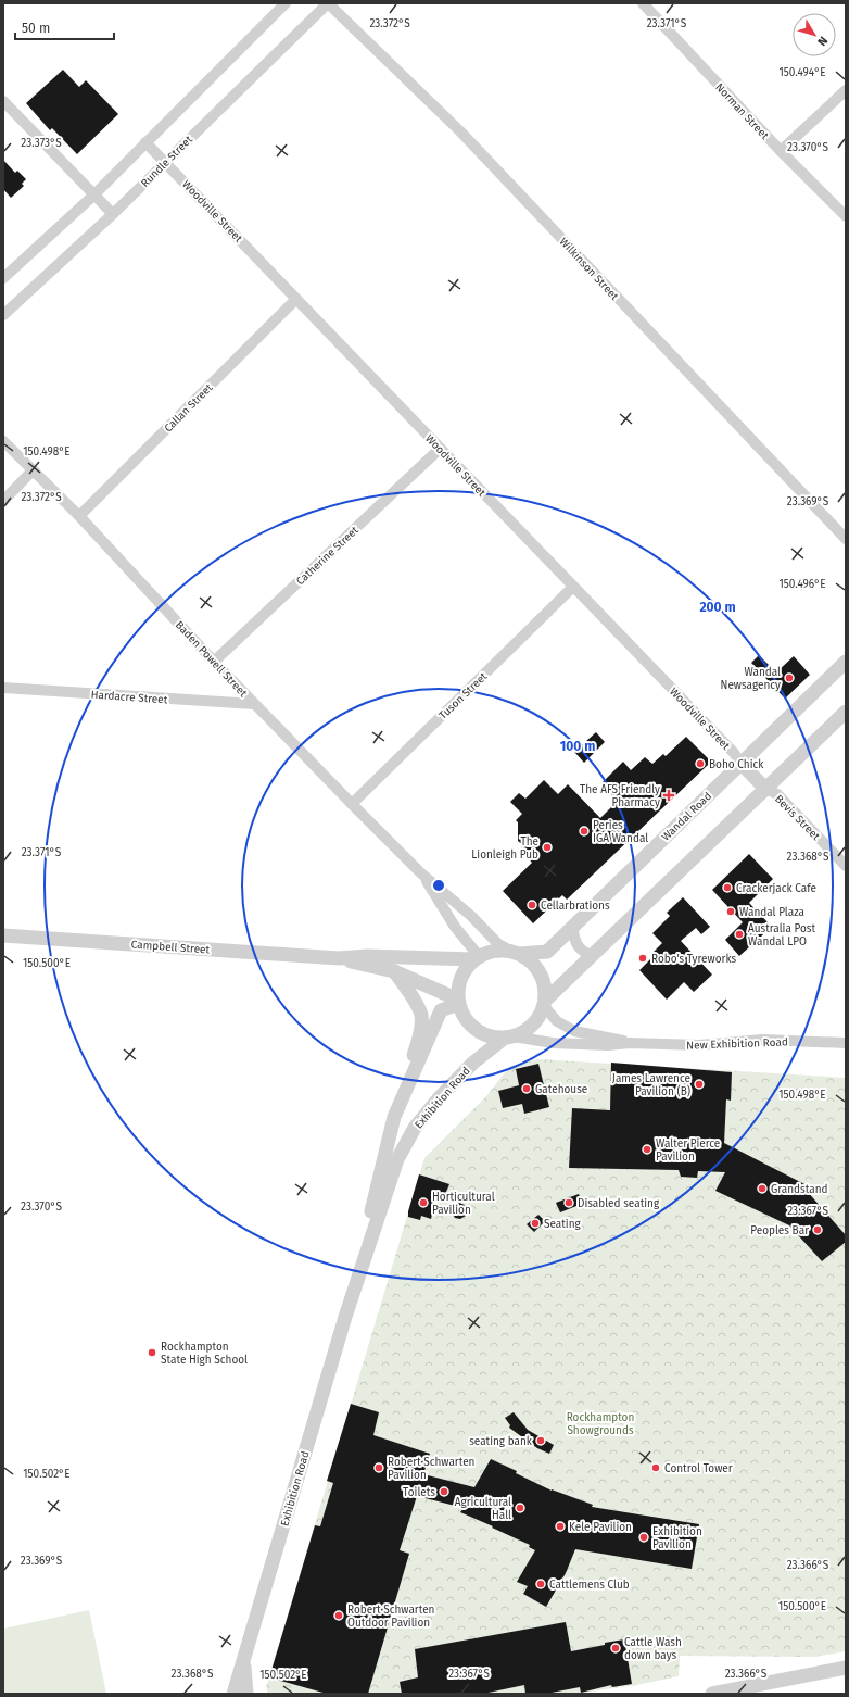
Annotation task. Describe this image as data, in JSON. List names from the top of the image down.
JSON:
{
  "streets": {
    "street": [
      "Norman Street",
      "Rundle Street",
      "Woodville Street",
      "Wilkinson Street",
      "Callan Street",
      "Catherine Street",
      "Baden Powell Street",
      "Tuson Street",
      "Hardacre Street",
      "Wandal Road",
      "Bevis Street",
      "Campbell Street",
      "New Exhibition Road",
      "Exhibition Road"
    ]
  },
  "crossings": [
    ["Rundle Street", "Woodville Street"],
    ["Rundle Street", "Wilkinson Street"],
    ["Woodville Street", "Callan Street"],
    ["Woodville Street", "Catherine Street"],
    ["Woodville Street", "Tuson Street"],
    ["Woodville Street", "Wandal Road"],
    ["Woodville Street", "Bevis Street"],
    ["Callan Street", "Baden Powell Street"],
    ["Catherine Street", "Baden Powell Street"],
    ["Baden Powell Street", "Tuson Street"],
    ["Baden Powell Street", "Hardacre Street"],
    ["Baden Powell Street", "Wandal Road"],
    ["Baden Powell Street", "Campbell Street"],
    ["Baden Powell Street", "New Exhibition Road"],
    ["Baden Powell Street", "Exhibition Road"],
    ["Wandal Road", "Campbell Street"],
    ["Wandal Road", "New Exhibition Road"],
    ["Wandal Road", "Exhibition Road"],
    ["Campbell Street", "New Exhibition Road"],
    ["Campbell Street", "Exhibition Road"],
    ["New Exhibition Road", "Exhibition Road"]
  ],
  "parks": ["Rockhampton Showgrounds"],
  "places": {
    "other": [
      "Wandal Newsagency",
      "Boho Chick",
      "Peries IGA Wandal",
      "The Lionleigh Pub",
      "Crackerjack Cafe",
      "Cellarbrations",
      "Wandal Plaza",
      "Australia Post Wandal LPO",
      "Robo's Tyreworks",
      "James Lawrence Pavilion (B)",
      "Gatehouse",
      "Walter Pierce Pavilion",
      "Grandstand",
      "Horticultural Pavilion",
      "Disabled seating",
      "Seating",
      "Peoples Bar",
      "Rockhampton State High School",
      "seating bank",
      "Robert Schwarten Pavilion",
      "Control Tower",
      "Toilets",
      "Agricultural Hall",
      "Kele Pavilion",
      "Exhibition Pavilion",
      "Cattlemens Club",
      "Robert Schwarten Outdoor Pavilion",
      "Cattle Wash down bays"
    ],
    "health": ["The AFS Friendly Pharmacy"]
  },
  "scale_bar": "50 m",
  "north": "bottom right",
  "coordinates": [
    "23.372°S",
    "23.371°S",
    "150.494°E",
    "23.373°S",
    "23.370°S",
    "150.498°E",
    "23.369°S",
    "150.496°E",
    "23.368°S",
    "150.500°E",
    "23.367°S",
    "150.502°E",
    "23.366°S"
  ],
  "rings": ["200 m", "100 m"]
}
